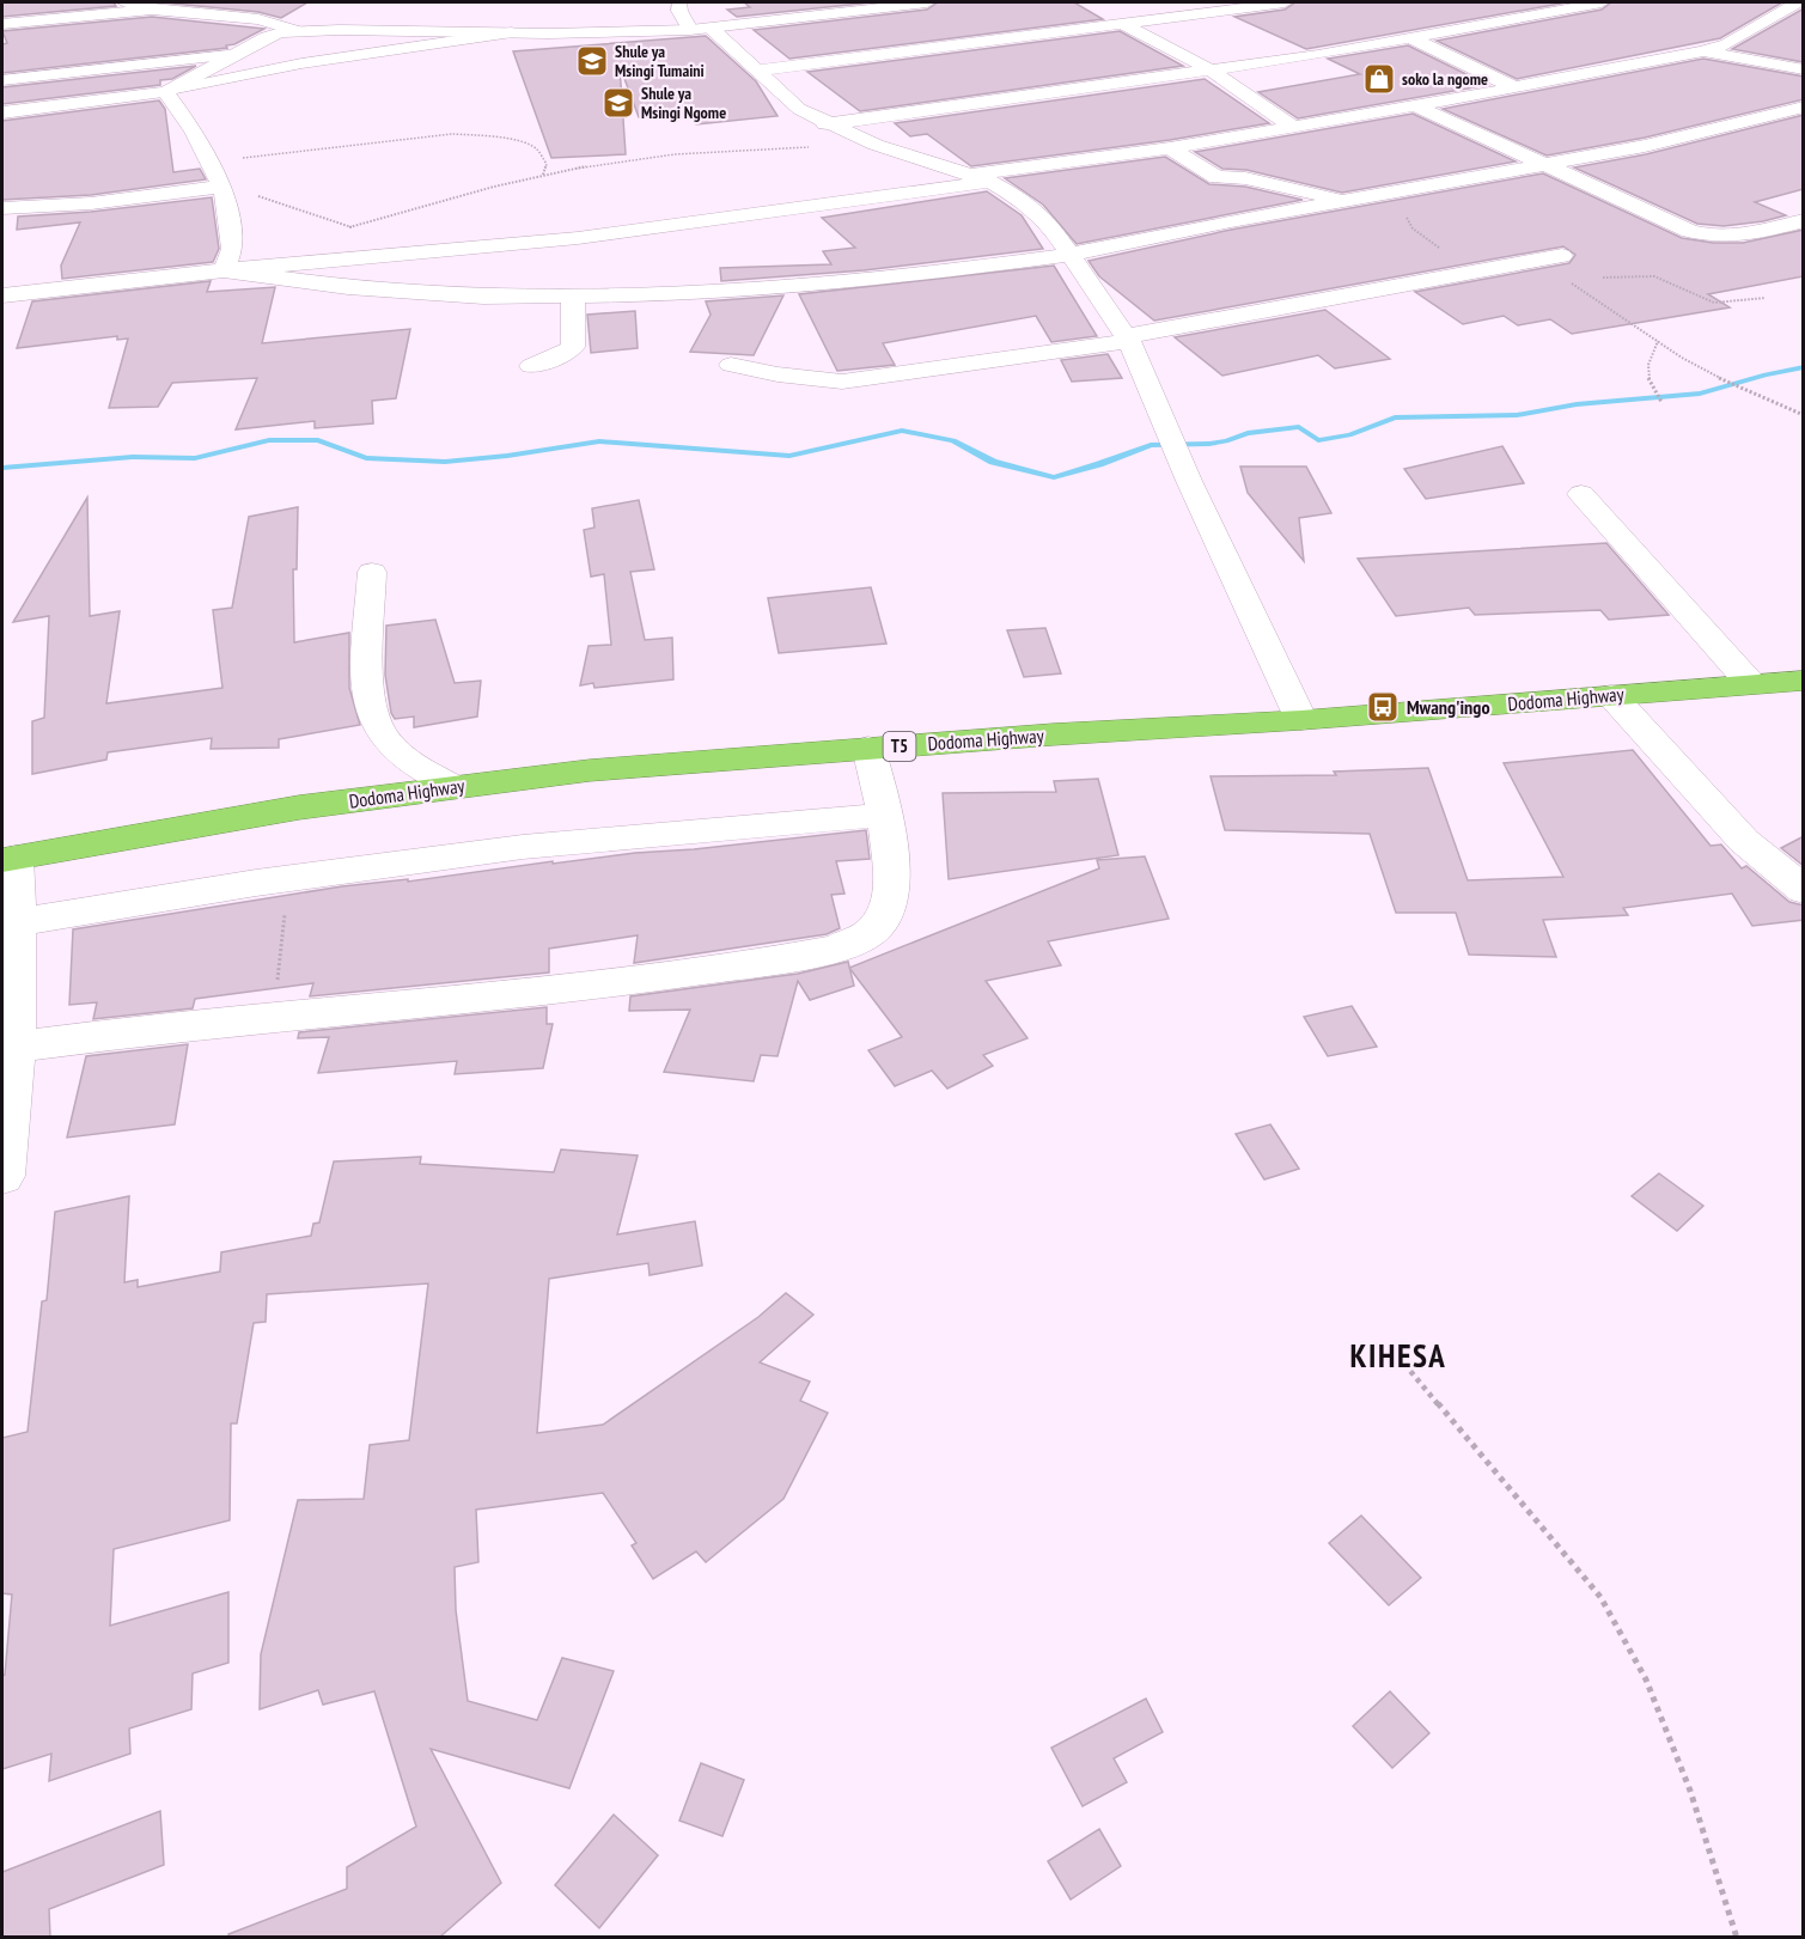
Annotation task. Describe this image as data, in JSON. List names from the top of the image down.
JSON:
{
  "streets": {
    "highway": ["Dodoma Highway", "T5"]
  },
  "districts": ["KIHESA"],
  "places": {
    "school or university": ["Shule ya Msingi Tumaini", "Shule ya Msingi Ngome"],
    "shop": ["soko la ngome"],
    "bus stop": ["Mwang'ingo"]
  }
}
